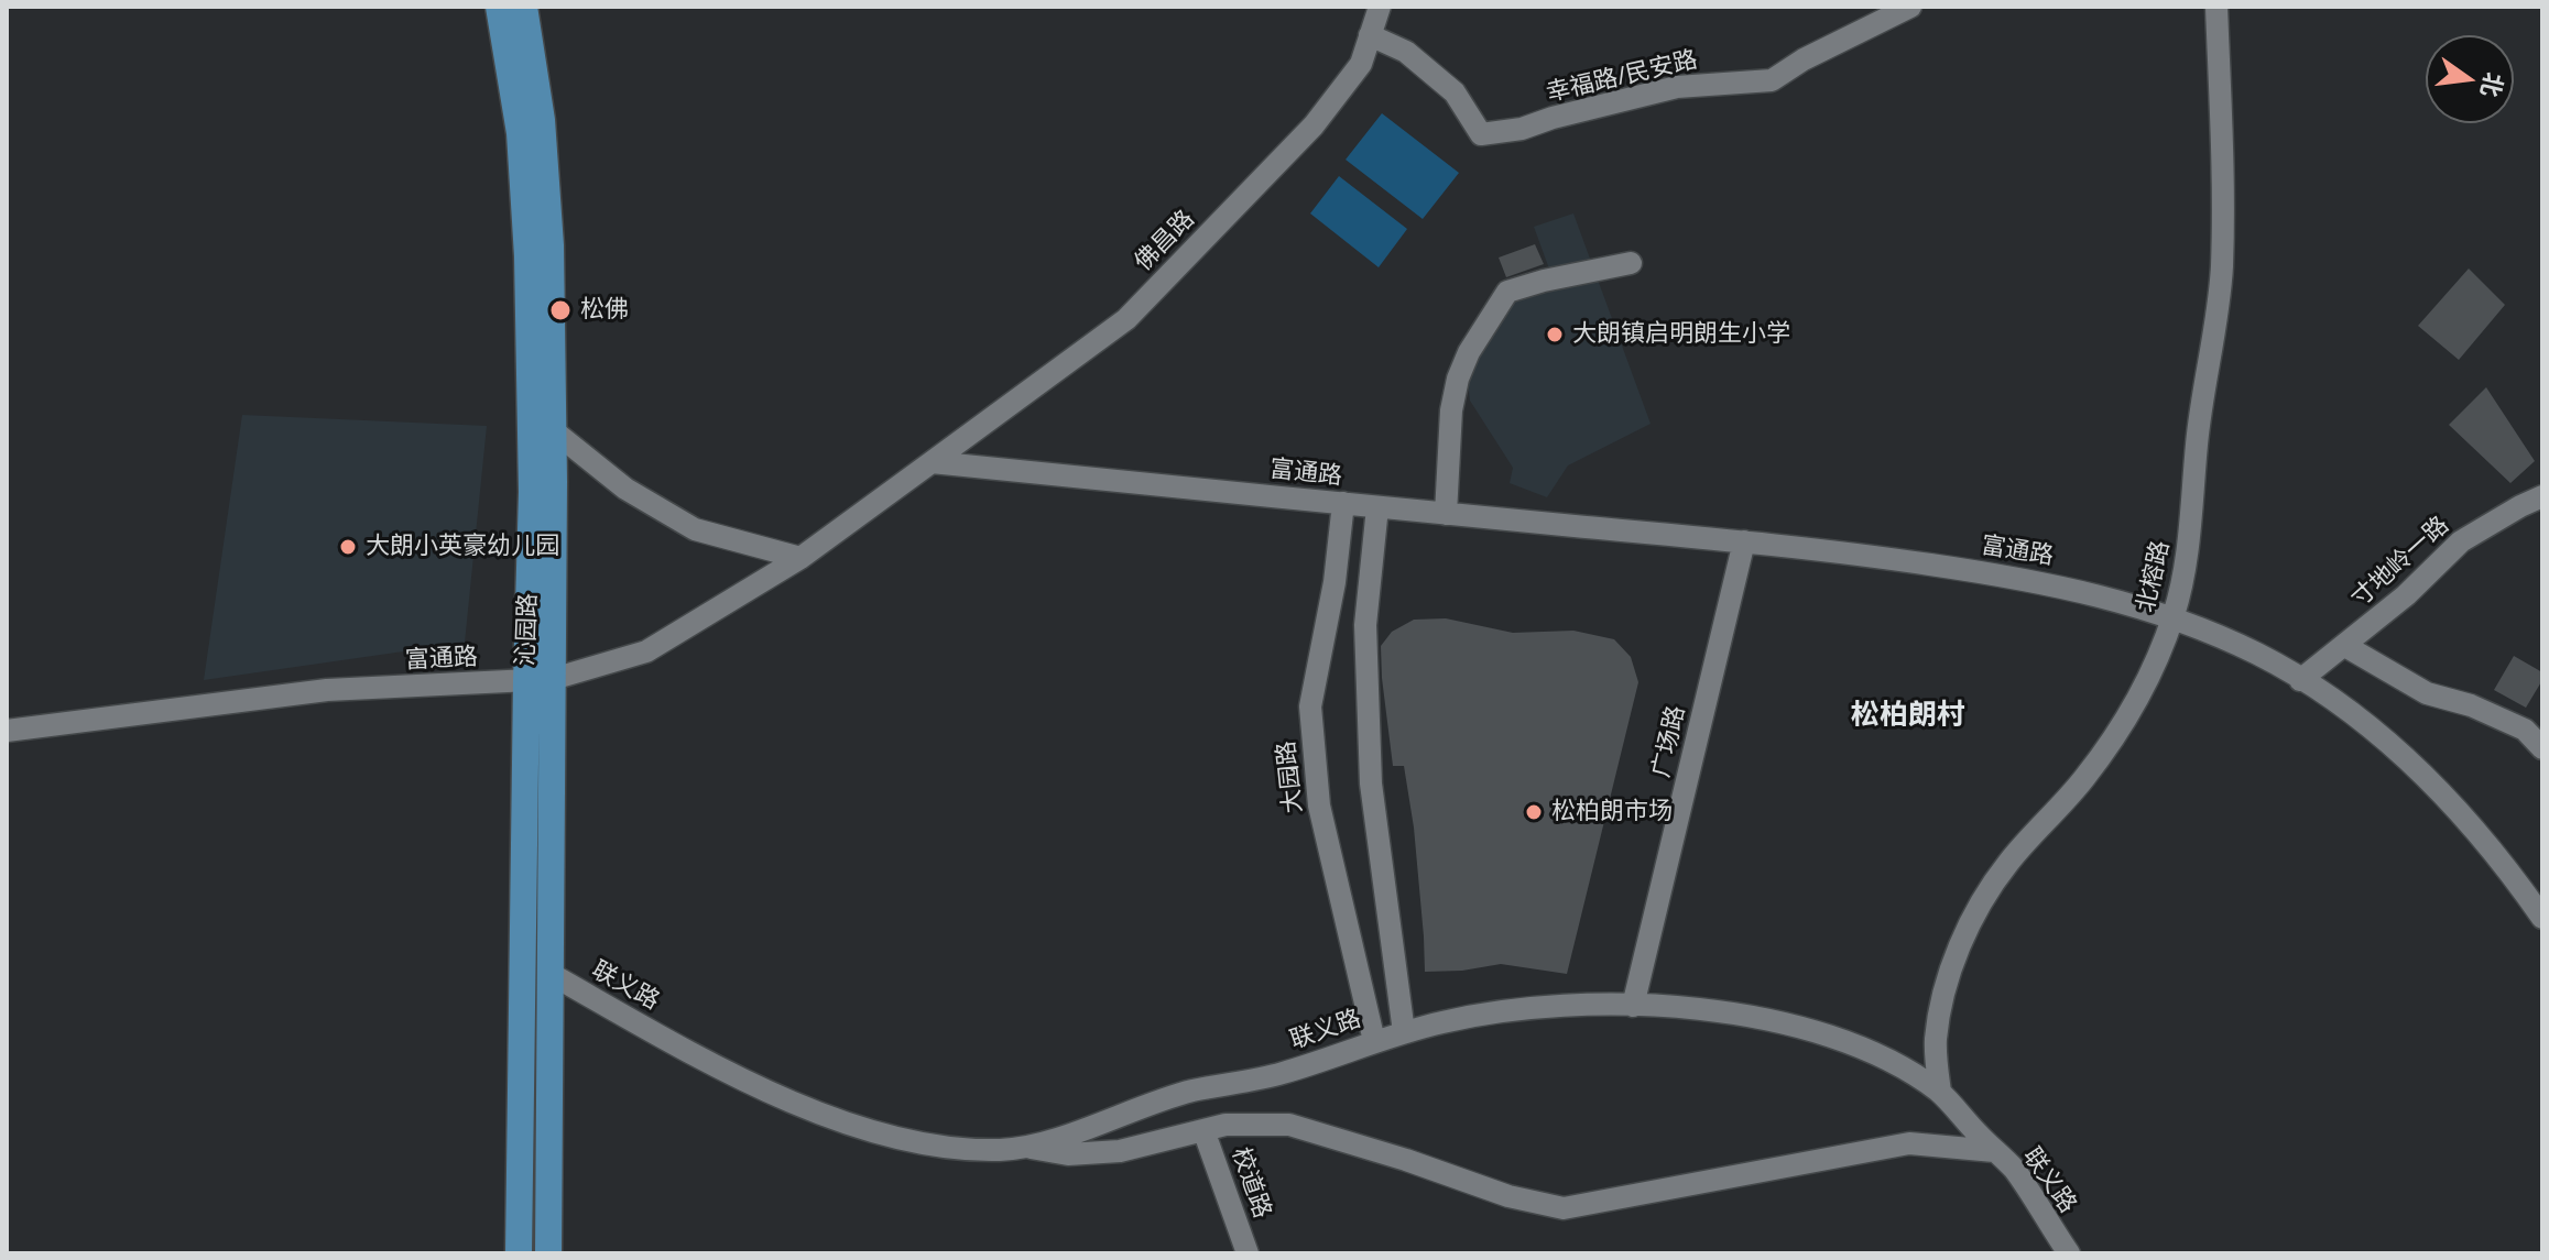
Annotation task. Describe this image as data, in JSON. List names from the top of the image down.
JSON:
{
  "streets": {
    "main road": ["沁园路"],
    "street": [
      "幸福路/民安路",
      "佛昌路",
      "富通路",
      "寸地岭一路",
      "北榕路",
      "广场路",
      "大园路",
      "联义路",
      "校道路"
    ]
  },
  "crossings": [
    ["幸福路/民安路", "佛昌路"],
    ["佛昌路", "富通路"],
    ["富通路", "寸地岭一路"],
    ["富通路", "北榕路"],
    ["富通路", "沁园路"],
    ["富通路", "广场路"],
    ["富通路", "大园路"],
    ["北榕路", "联义路"],
    ["沁园路", "联义路"],
    ["广场路", "联义路"],
    ["大园路", "联义路"]
  ],
  "districts": ["松柏朗村"],
  "places": [
    "松佛",
    "大朗镇启明朗生小学",
    "大朗小英豪幼儿园",
    "松柏朗市场"
  ],
  "north": "right"
}
